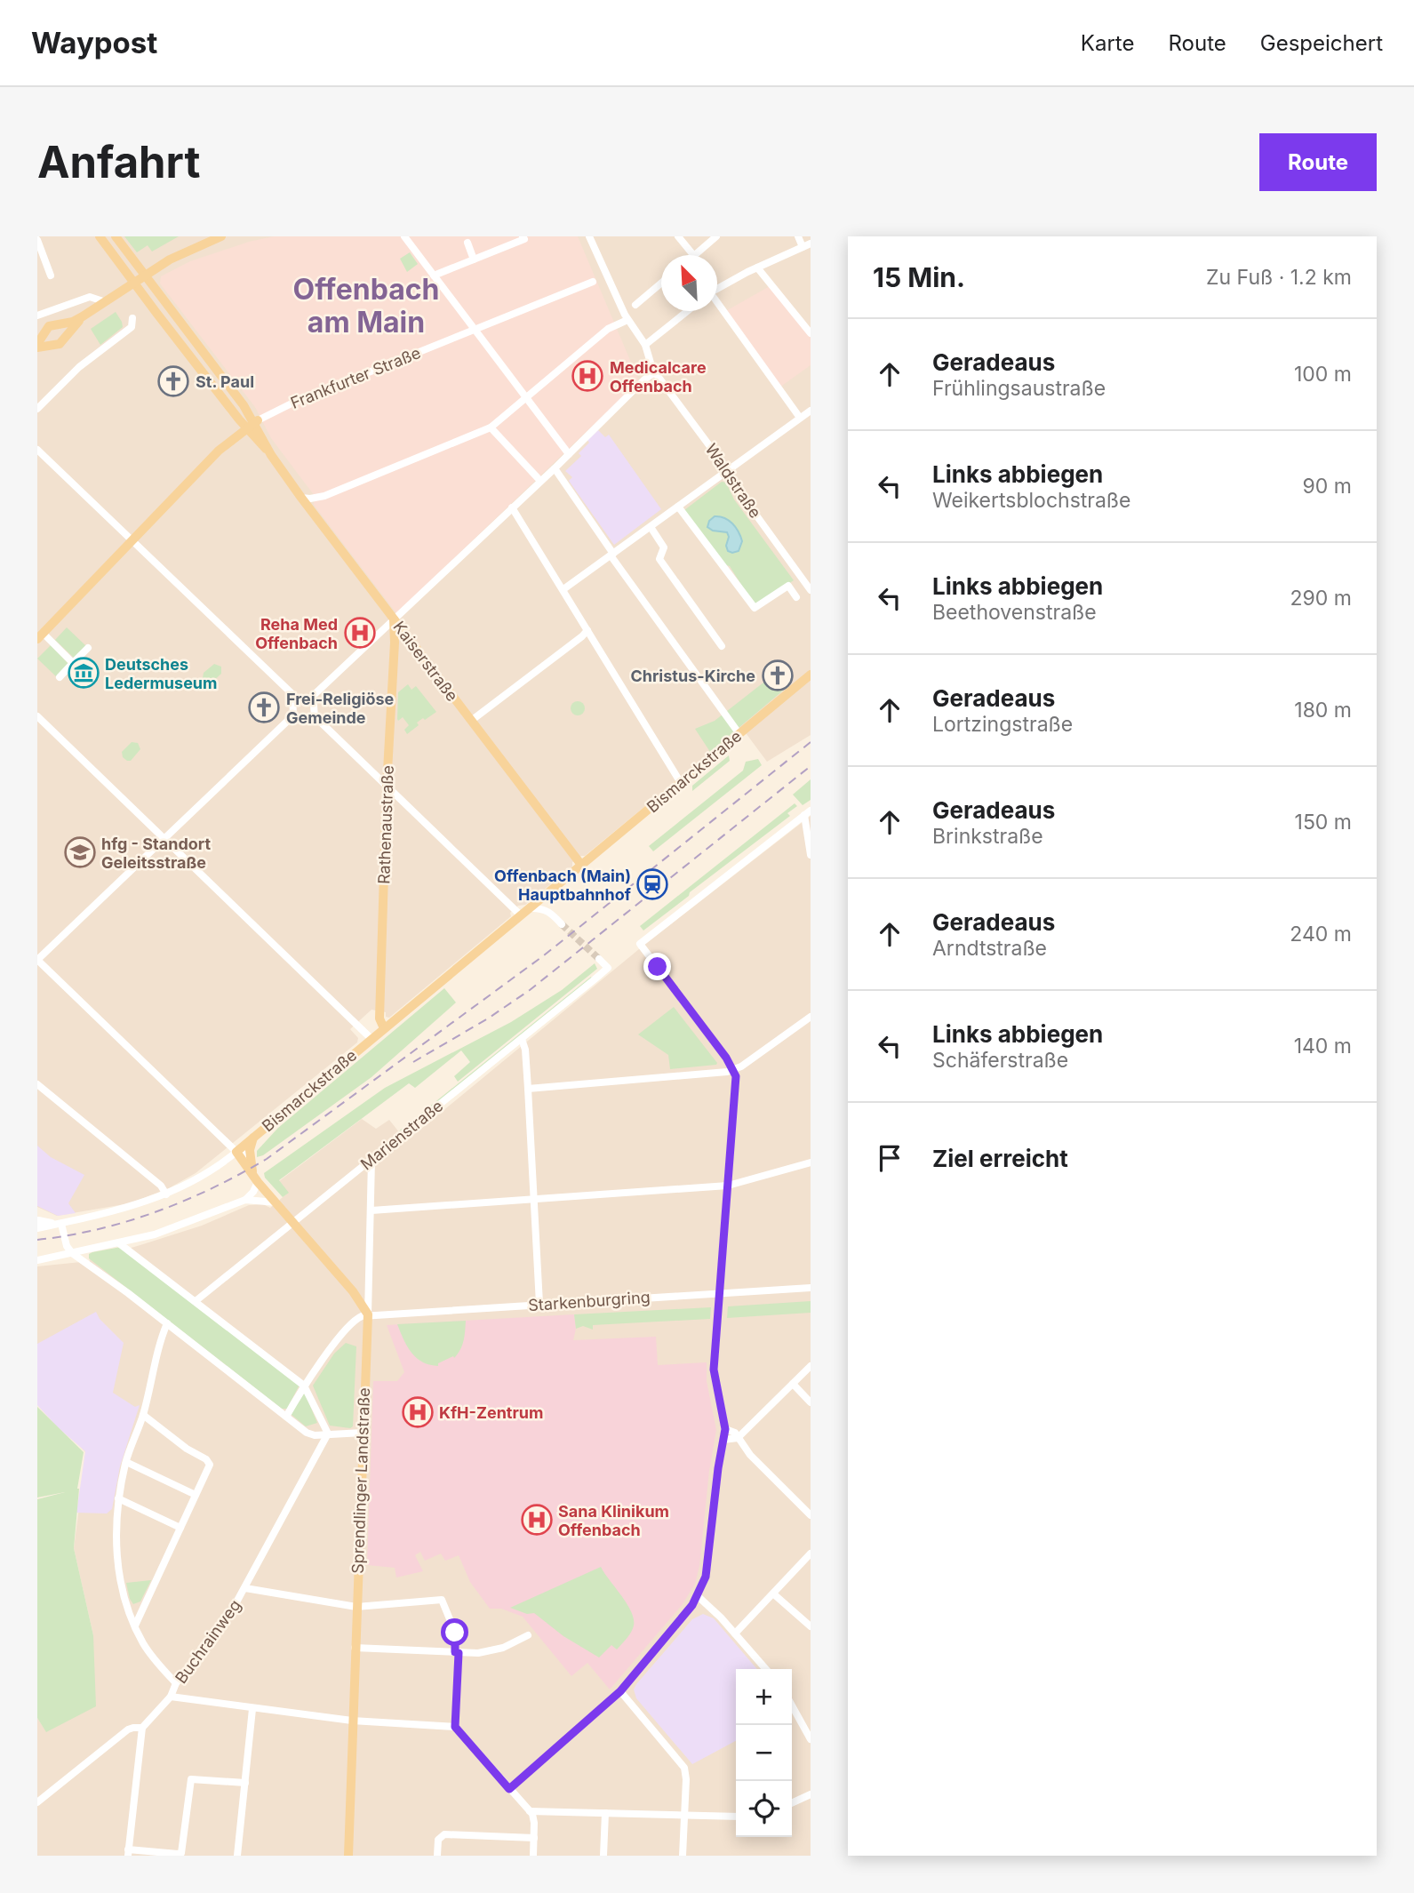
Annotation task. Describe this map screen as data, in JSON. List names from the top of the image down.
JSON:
{
  "streets": {
    "main road": [
      "Frankfurter Straße",
      "Kaiserstraße",
      "Bismarckstraße",
      "Rathenaustraße",
      "Sprendlinger Landstraße"
    ],
    "street": [
      "Waldstraße",
      "Marienstraße",
      "Starkenburgring",
      "Buchrainweg"
    ]
  },
  "crossings": [
    ["Frankfurter Straße", "Kaiserstraße"],
    ["Kaiserstraße", "Bismarckstraße"],
    ["Kaiserstraße", "Rathenaustraße"],
    ["Bismarckstraße", "Rathenaustraße"],
    ["Starkenburgring", "Sprendlinger Landstraße"]
  ],
  "districts": ["Offenbach am Main"],
  "places": {
    "hospital": [
      "Medicalcare Offenbach",
      "Reha Med Offenbach",
      "KfH-Zentrum",
      "Sana Klinikum Offenbach"
    ],
    "church": ["St. Paul", "Christus-Kirche", "Frei-Religiöse Gemeinde"],
    "museum": ["Deutsches Ledermuseum"],
    "school or university": ["hfg - Standort Geleitsstraße"],
    "station": ["Offenbach (Main) Hauptbahnhof"]
  },
  "north": "top left",
  "page": {
    "header": "Waypost",
    "nav": ["Karte", "Route", "Gespeichert"],
    "buttons": "Route",
    "title": "Anfahrt",
    "heading": ["15 Min.", "Zu Fuß · 1.2 km"],
    "list": [
      ["Geradeaus", "Frühlingsaustraße", "100 m"],
      ["Links abbiegen", "Weikertsblochstraße", "90 m"],
      ["Links abbiegen", "Beethovenstraße", "290 m"],
      ["Geradeaus", "Lortzingstraße", "180 m"],
      ["Geradeaus", "Brinkstraße", "150 m"],
      ["Geradeaus", "Arndtstraße", "240 m"],
      ["Links abbiegen", "Schäferstraße", "140 m"],
      "Ziel erreicht"
    ],
    "map_buttons": ["+", "−"]
  }
}
